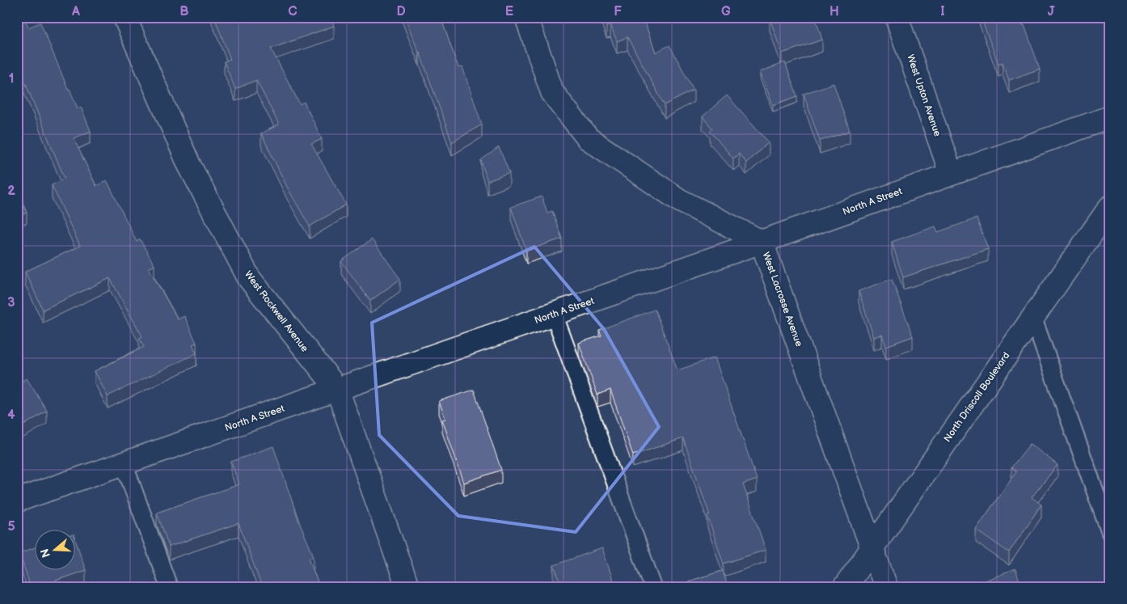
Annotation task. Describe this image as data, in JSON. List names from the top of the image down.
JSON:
{
  "streets": {
    "street": [
      "West Upton Avenue",
      "North A Street",
      "West Lacrosse Avenue",
      "West Rockwell Avenue",
      "North Driscoll Boulevard"
    ]
  },
  "crossings": [
    ["West Upton Avenue", "North A Street"],
    ["North A Street", "West Lacrosse Avenue"],
    ["North A Street", "West Rockwell Avenue"],
    ["West Lacrosse Avenue", "North Driscoll Boulevard"]
  ],
  "north": "left",
  "grid": {
    "columns": [
      "A",
      "B",
      "C",
      "D",
      "E",
      "F",
      "G",
      "H",
      "I",
      "J"
    ],
    "rows": [
      "1",
      "2",
      "3",
      "4",
      "5"
    ]
  }
}
